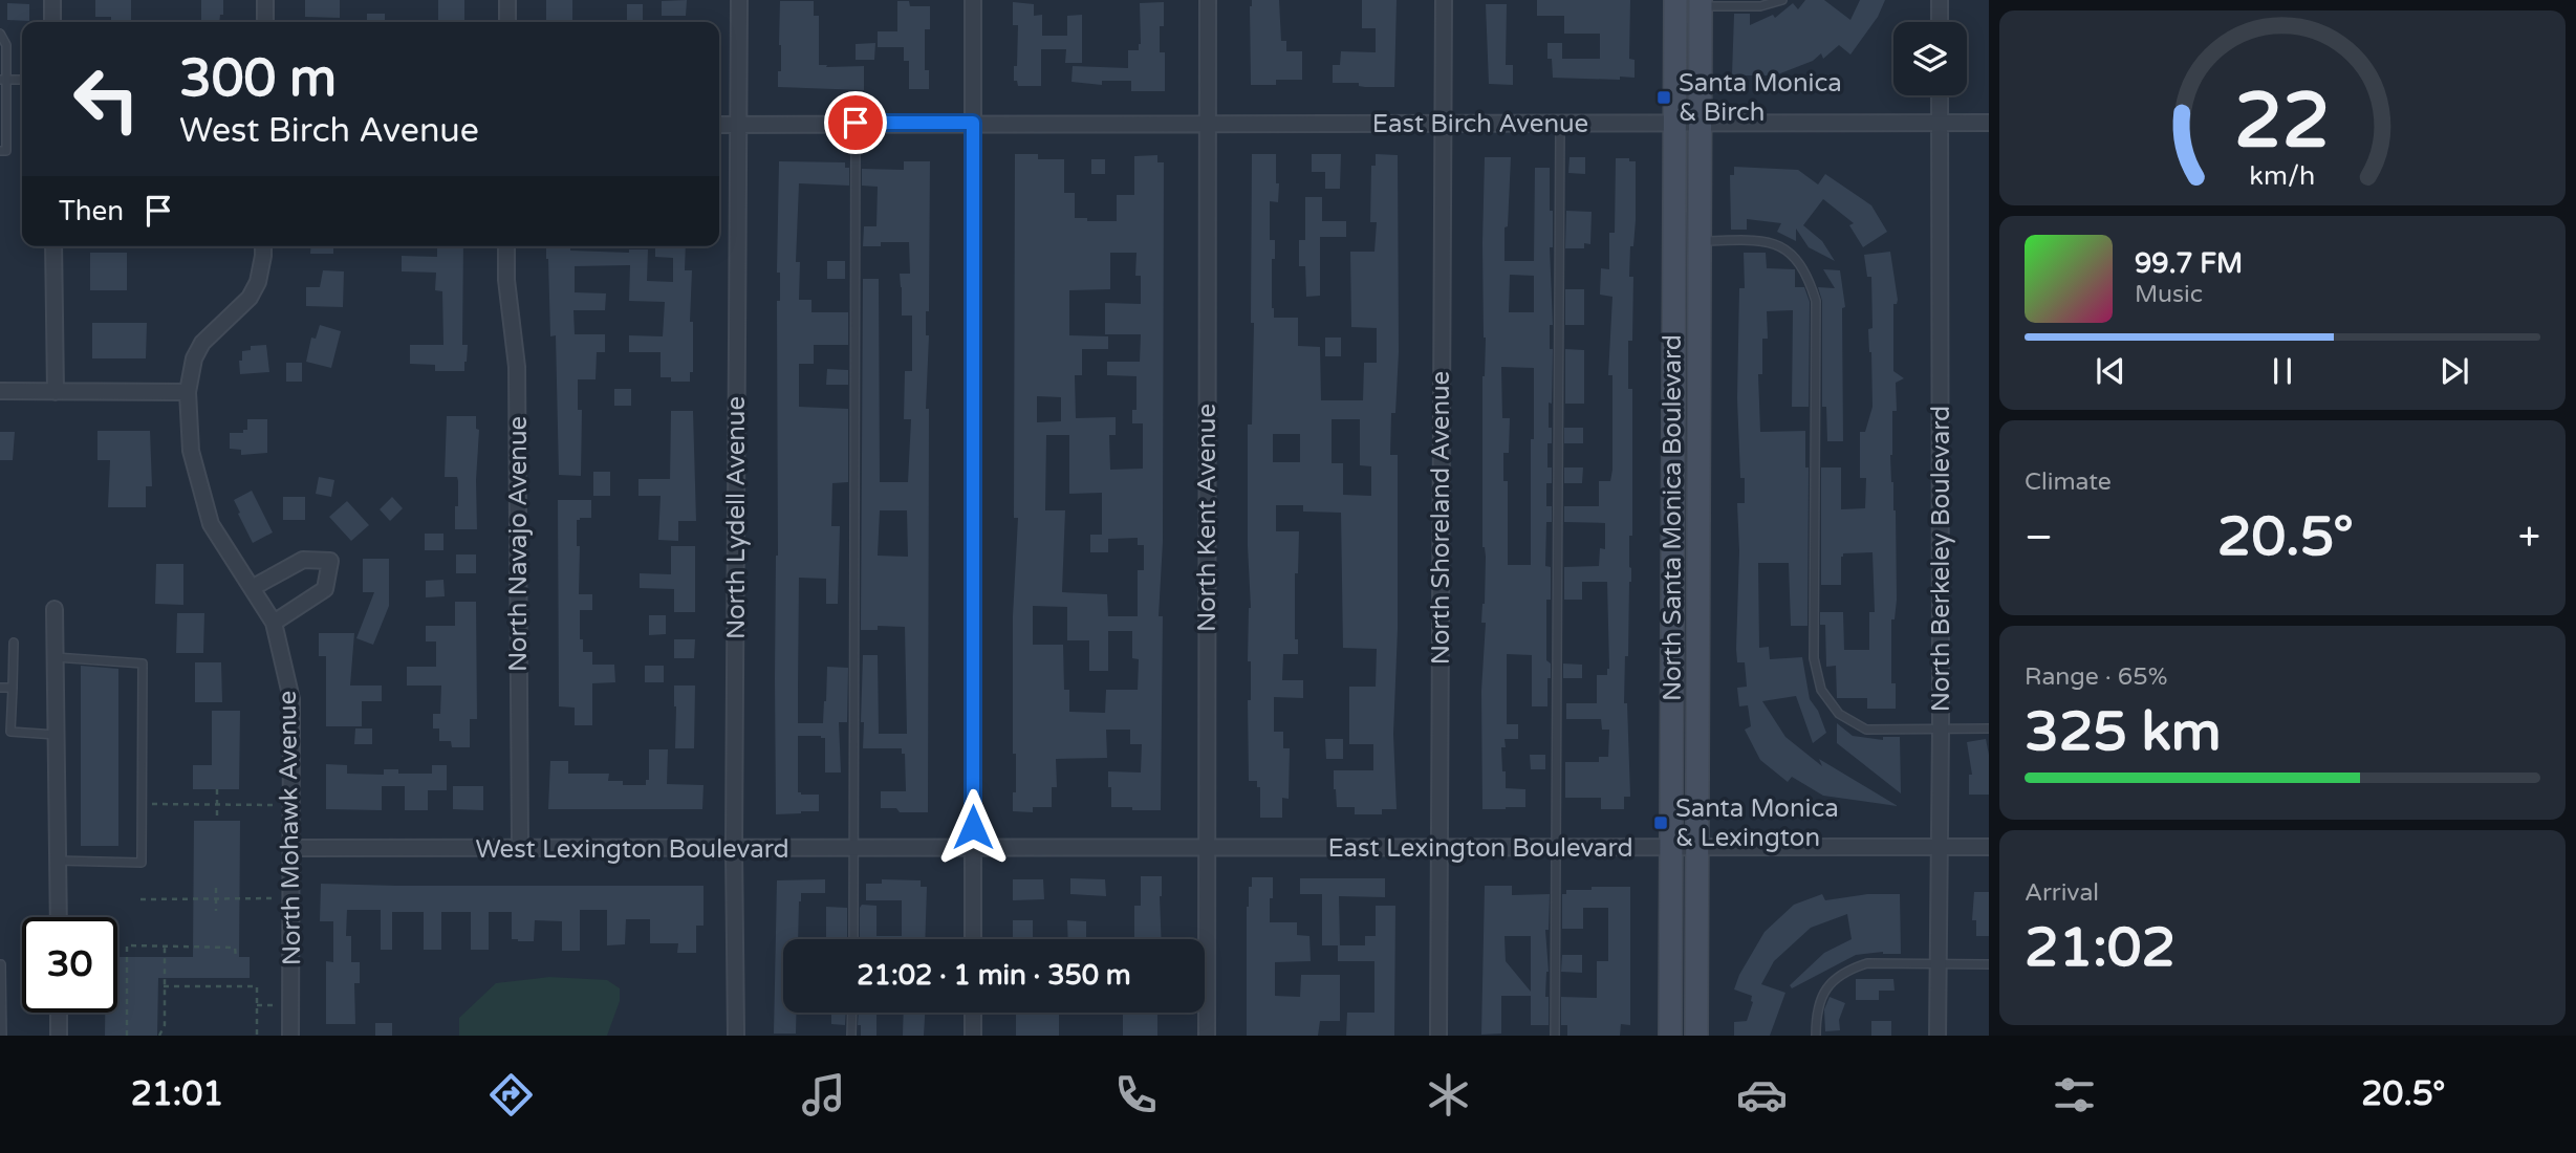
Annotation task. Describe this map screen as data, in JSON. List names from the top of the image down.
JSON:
{
  "streets": {
    "street": [
      "East Birch Avenue",
      "North Lydell Avenue",
      "North Kent Avenue",
      "North Shoreland Avenue",
      "North Santa Monica Boulevard",
      "North Navajo Avenue",
      "North Berkeley Boulevard",
      "North Mohawk Avenue",
      "East Lexington Boulevard",
      "West Lexington Boulevard"
    ]
  },
  "crossings": [
    ["East Birch Avenue", "North Lydell Avenue"],
    ["East Birch Avenue", "North Kent Avenue"],
    ["East Birch Avenue", "North Shoreland Avenue"],
    ["East Birch Avenue", "North Santa Monica Boulevard"],
    ["East Birch Avenue", "North Berkeley Boulevard"],
    ["North Lydell Avenue", "West Lexington Boulevard"],
    ["North Kent Avenue", "East Lexington Boulevard"],
    ["North Shoreland Avenue", "East Lexington Boulevard"],
    ["North Santa Monica Boulevard", "East Lexington Boulevard"],
    ["North Navajo Avenue", "West Lexington Boulevard"],
    ["North Berkeley Boulevard", "East Lexington Boulevard"],
    ["North Mohawk Avenue", "West Lexington Boulevard"],
    ["East Lexington Boulevard", "West Lexington Boulevard"]
  ],
  "places": {
    "transit": ["Santa Monica & Birch", "Santa Monica & Lexington"]
  },
  "page": {
    "turn": ["300 m", "West Birch Avenue"],
    "then": "Then",
    "song": ["99.7 FM", "Music"],
    "tile": [
      "Climate",
      ["Range · 65%", "325 km"],
      ["Arrival", "21:02"]
    ],
    "heat": ["−", "20.5°", "+"],
    "limit": "30",
    "trip": "21:02 · 1 min · 350 m",
    "tabs": ["21:01", "20.5°"],
    "gauge": ["22", "km/h"]
  }
}
